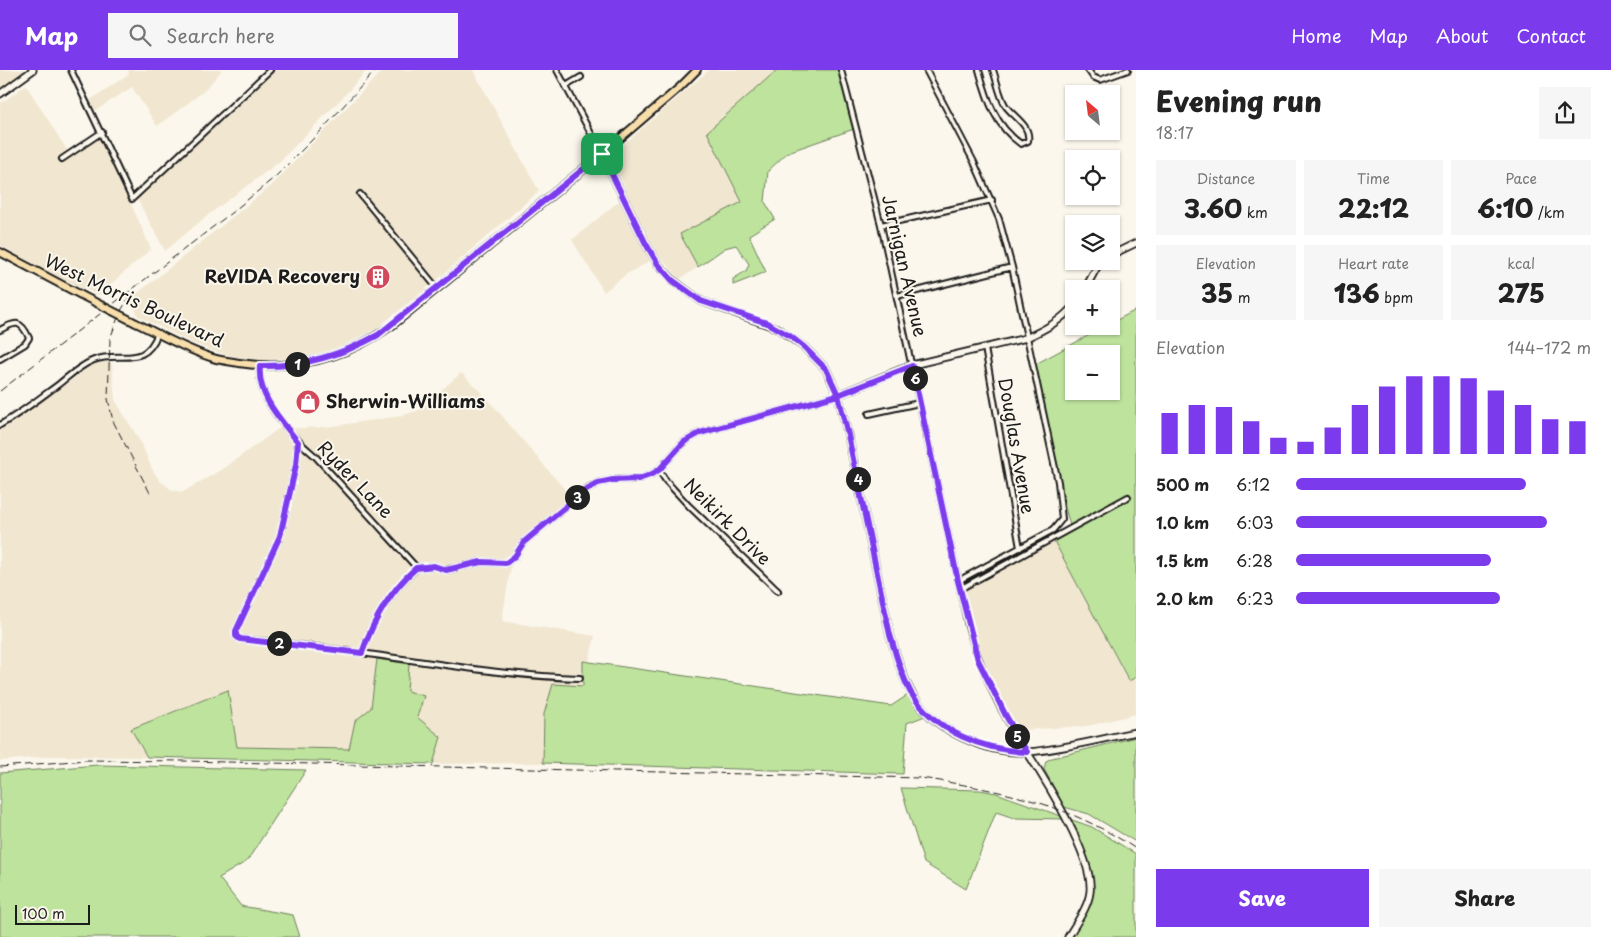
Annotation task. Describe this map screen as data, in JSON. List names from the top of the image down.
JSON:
{
  "streets": {
    "main road": ["West Morris Boulevard"],
    "street": [
      "Jarnigan Avenue",
      "Douglas Avenue",
      "Ryder Lane",
      "Neikirk Drive"
    ]
  },
  "crossings": [
    ["West Morris Boulevard", "Ryder Lane"]
  ],
  "places": {
    "building": ["ReVIDA Recovery"],
    "shop": ["Sherwin-Williams"]
  },
  "scale_bar": "100 m",
  "north": "top left",
  "page": {
    "header": "Map",
    "search": "Search here",
    "nav": [
      "Home",
      "Map",
      "About",
      "Contact"
    ],
    "heading": ["Evening run", "18:17"],
    "map_buttons": ["+", "−"],
    "stats": [
      ["Distance", "3.60 km"],
      ["Time", "22:12"],
      ["Pace", "6:10 /km"],
      ["Elevation", "35 m"],
      ["Heart rate", "136 bpm"],
      ["kcal", "275"]
    ],
    "chart": ["Elevation", "144–172 m"],
    "pins": [
      "1",
      "6",
      "4",
      "3",
      "2",
      "5"
    ],
    "list": [
      {
        "name": "500 m",
        "note": "6:12"
      },
      {
        "name": "1.0 km",
        "note": "6:03"
      },
      {
        "name": "1.5 km",
        "note": "6:28"
      },
      {
        "name": "2.0 km",
        "note": "6:23"
      }
    ],
    "buttons": ["Save", "Share"],
    "scale": "100 m"
  }
}
